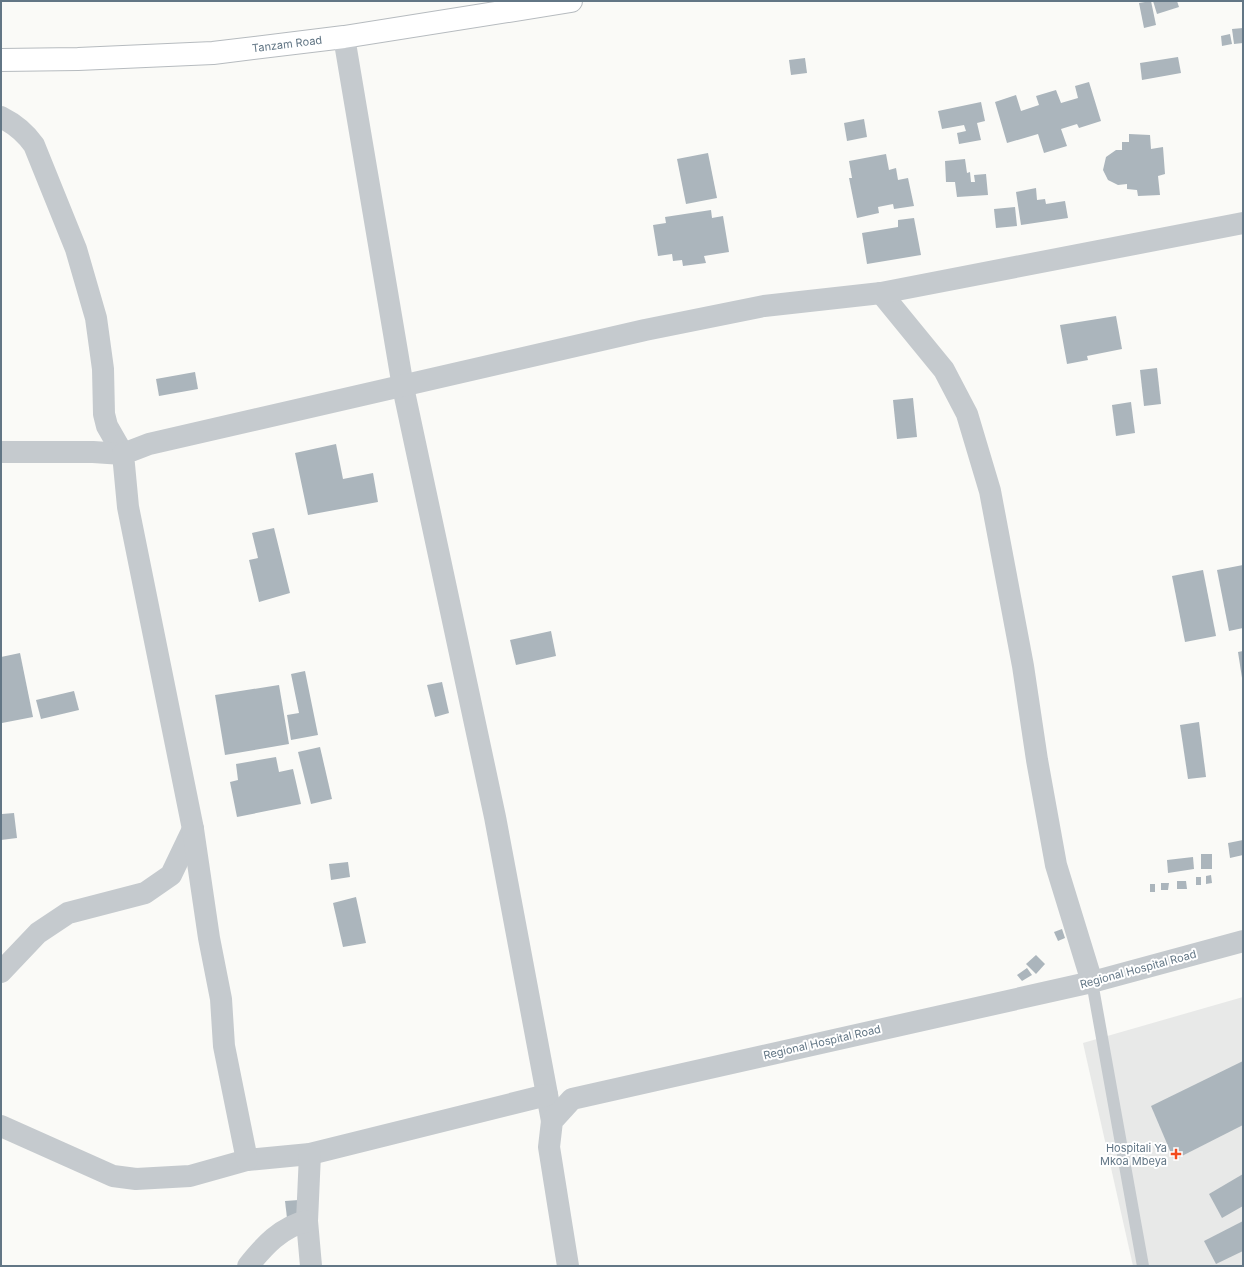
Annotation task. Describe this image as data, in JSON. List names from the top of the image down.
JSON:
{
  "streets": {
    "highway": ["Tanzam Road"],
    "street": ["Regional Hospital Road"]
  },
  "places": {
    "health": ["Hospitali Ya Mkoa Mbeya"]
  }
}
